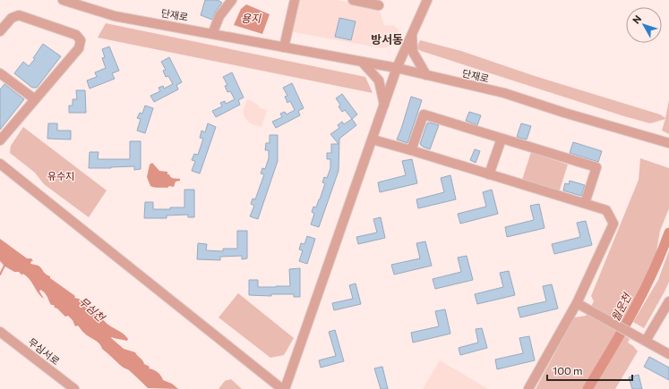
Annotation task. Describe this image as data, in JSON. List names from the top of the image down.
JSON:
{
  "streets": {
    "street": ["단재로", "무심서로"]
  },
  "districts": ["방서동"],
  "water": ["용지", "월운천", "무심천"],
  "parks": ["유수지"],
  "scale_bar": "100 m",
  "north": "top left"
}
